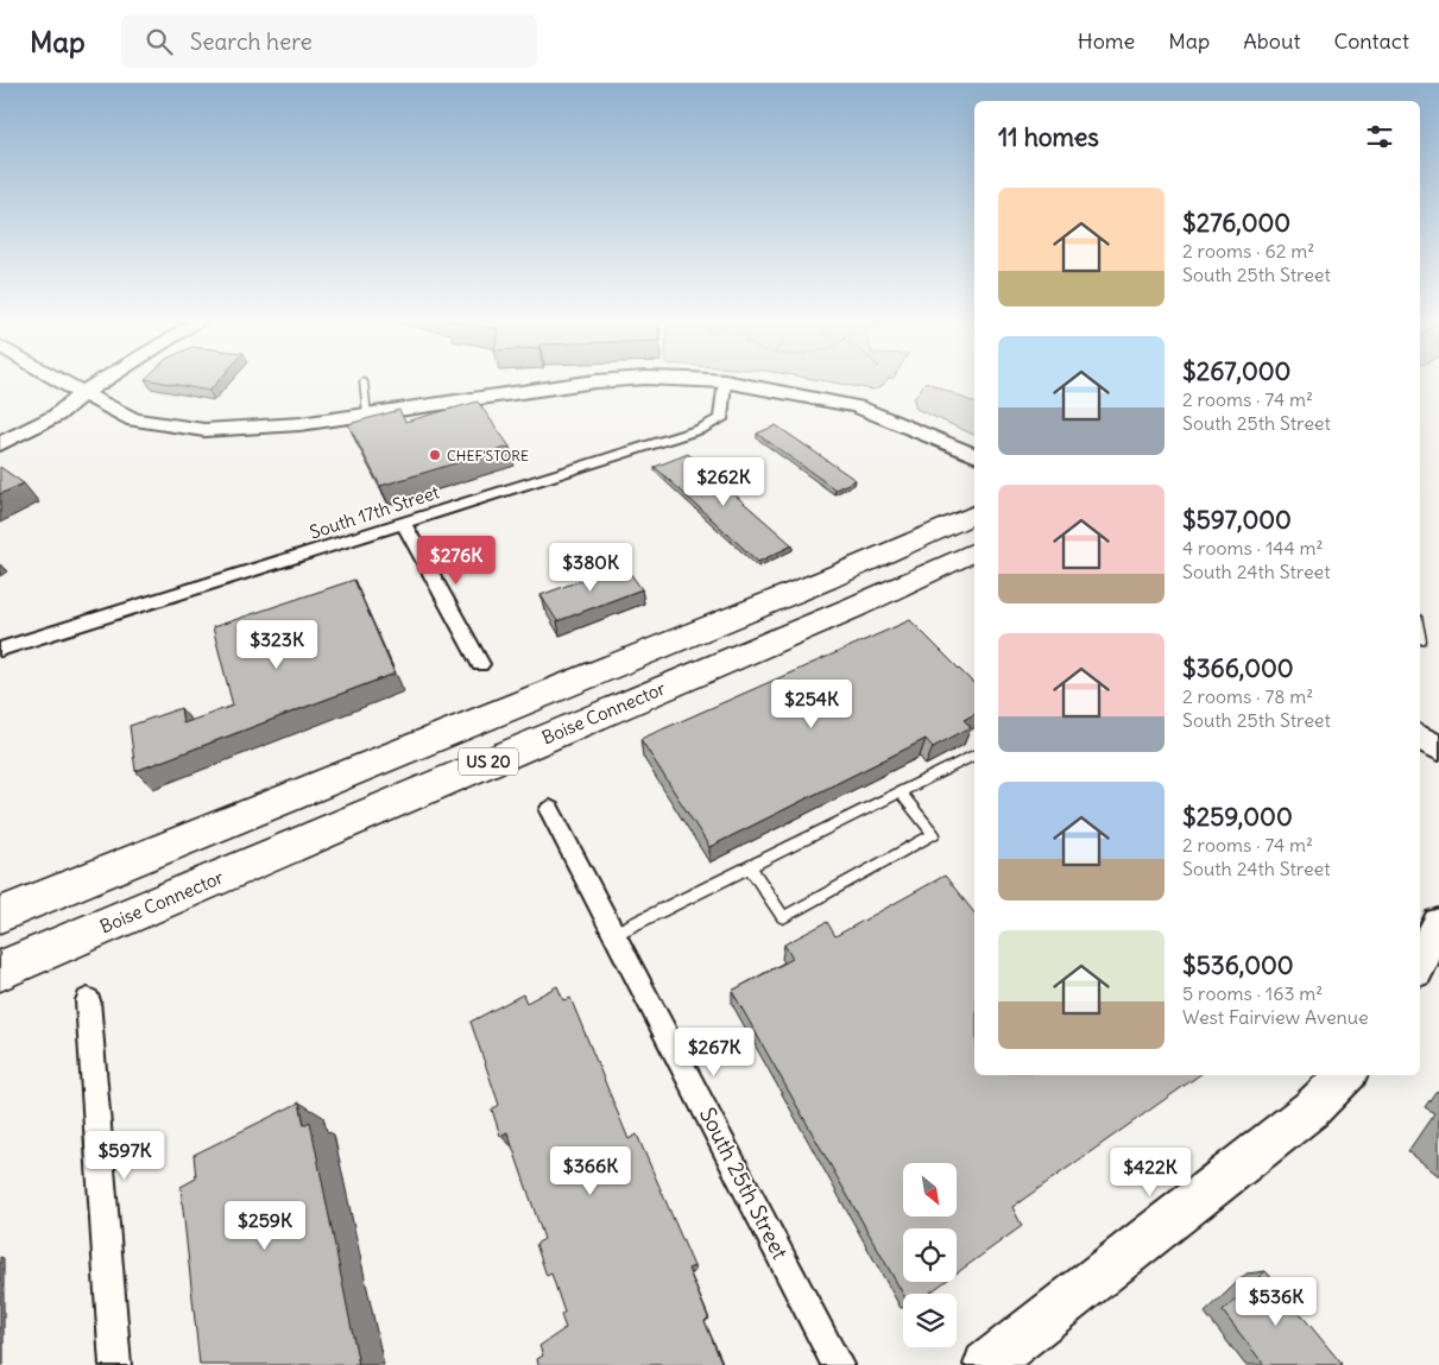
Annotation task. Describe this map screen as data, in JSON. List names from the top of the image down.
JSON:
{
  "streets": {
    "highway": ["Boise Connector", "US 20"],
    "street": ["South 17th Street", "South 25th Street"]
  },
  "places": ["CHEF'STORE"],
  "north": "bottom right",
  "page": {
    "header": "Map",
    "search": "Search here",
    "nav": [
      "Home",
      "Map",
      "About",
      "Contact"
    ],
    "heading": "11 homes",
    "list": [
      {
        "name": "$276,000",
        "note": "2 rooms · 62 m² · South 25th Street"
      },
      {
        "name": "$267,000",
        "note": "2 rooms · 74 m² · South 25th Street"
      },
      {
        "name": "$597,000",
        "note": "4 rooms · 144 m² · South 24th Street"
      },
      {
        "name": "$366,000",
        "note": "2 rooms · 78 m² · South 25th Street"
      },
      {
        "name": "$259,000",
        "note": "2 rooms · 74 m² · South 24th Street"
      },
      {
        "name": "$536,000",
        "note": "5 rooms · 163 m² · West Fairview Avenue"
      }
    ],
    "price": [
      "$262K",
      "$276K",
      "$380K",
      "$323K",
      "$254K",
      "$267K",
      "$597K",
      "$366K",
      "$422K",
      "$259K",
      "$536K"
    ]
  }
}
